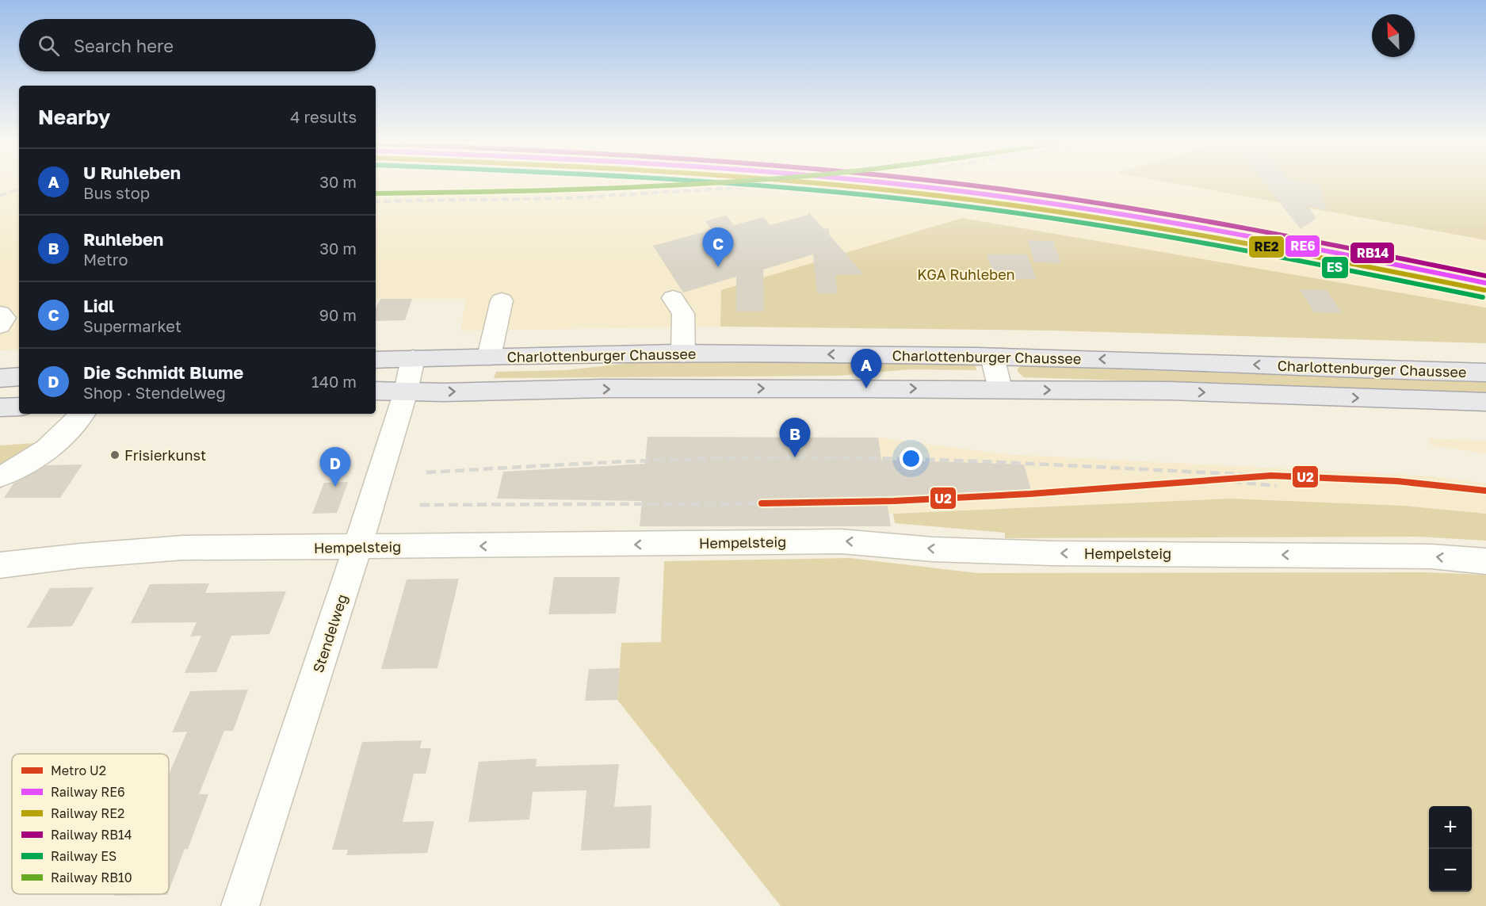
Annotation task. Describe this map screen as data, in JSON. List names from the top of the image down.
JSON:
{
  "streets": {
    "main road": ["Charlottenburger Chaussee"],
    "street": ["Hempelsteig", "Stendelweg"]
  },
  "crossings": [
    ["Charlottenburger Chaussee", "Stendelweg"],
    ["Hempelsteig", "Stendelweg"]
  ],
  "one_way": ["Hempelsteig"],
  "parks": ["KGA Ruhleben"],
  "places": ["Frisierkunst"],
  "lines": [
    "rail line RE6",
    "rail line RE2",
    "rail line RB14",
    "rail line ES",
    "rail line RB10",
    "metro line U2"
  ],
  "legend": [
    "Metro U2",
    "Railway RE6",
    "Railway RE2",
    "Railway RB14",
    "Railway ES",
    "Railway RB10"
  ],
  "north": "top left",
  "page": {
    "search": "Search here",
    "heading": ["Nearby", "4 results"],
    "list": [
      {
        "mark": "A",
        "name": "U Ruhleben",
        "note": "Bus stop",
        "value": "30 m"
      },
      {
        "mark": "B",
        "name": "Ruhleben",
        "note": "Metro",
        "value": "30 m"
      },
      {
        "mark": "C",
        "name": "Lidl",
        "note": "Supermarket",
        "value": "90 m"
      },
      {
        "mark": "D",
        "name": "Die Schmidt Blume",
        "note": "Shop · Stendelweg",
        "value": "140 m"
      }
    ],
    "pins": [
      "C",
      "A",
      "B",
      "D"
    ],
    "map_buttons": ["+", "−"]
  }
}
